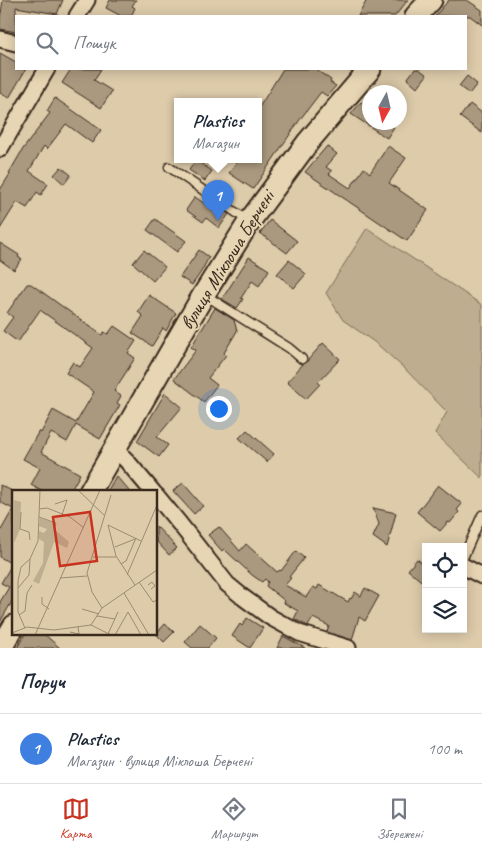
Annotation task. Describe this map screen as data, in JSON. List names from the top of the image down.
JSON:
{
  "streets": {
    "street": ["вулиця Міклоша Берчені"]
  },
  "north": "bottom",
  "page": {
    "search": "Пошук",
    "popup": ["Plastics", "Магазин"],
    "pins": "1",
    "heading": "Поруч",
    "list": [
      {
        "mark": "1",
        "name": "Plastics",
        "note": "Магазин · вулиця Міклоша Берчені",
        "value": "100 m"
      }
    ],
    "nav": ["Карта", "Маршрут", "Збережені"]
  }
}
